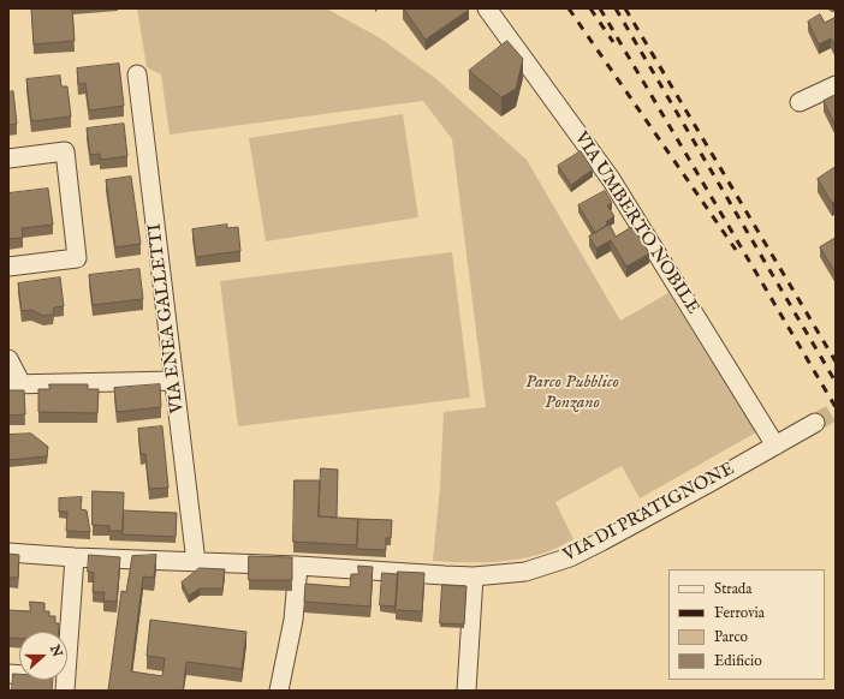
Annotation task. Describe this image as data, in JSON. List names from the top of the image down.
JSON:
{
  "streets": {
    "street": ["VIA UMBERTO NOBILE", "VIA ENEA GALLETTI", "VIA DI PRATIGNONE"]
  },
  "crossings": [
    ["VIA UMBERTO NOBILE", "VIA DI PRATIGNONE"],
    ["VIA ENEA GALLETTI", "VIA DI PRATIGNONE"]
  ],
  "parks": ["Parco Pubblico Ponzano"],
  "legend": [
    "Strada",
    "Ferrovia",
    "Parco",
    "Edificio"
  ],
  "north": "right"
}
